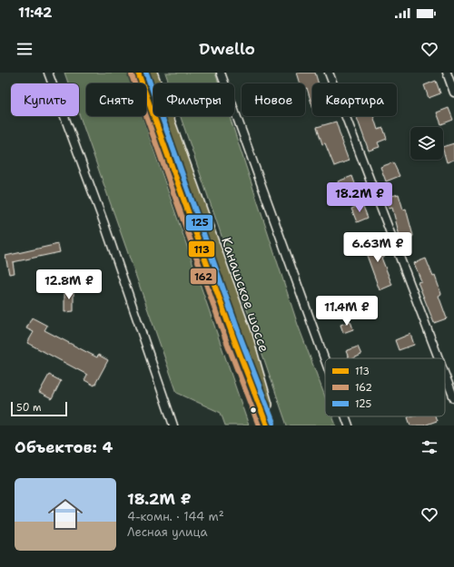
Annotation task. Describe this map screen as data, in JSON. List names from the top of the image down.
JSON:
{
  "streets": {
    "main road": ["Канашское шоссе"]
  },
  "lines": ["transit line 113", "transit line 125", "transit line 162"],
  "legend": ["113", "162", "125"],
  "scale_bar": "50 m",
  "page": {
    "status": "11:42",
    "header": "Dwello",
    "chip": [
      "Купить",
      "Снять",
      "Фильтры",
      "Новое",
      "Квартира"
    ],
    "price": [
      "18.2M ₽",
      "6.63M ₽",
      "12.8M ₽",
      "11.4M ₽"
    ],
    "scale": "50 m",
    "heading": "Объектов: 4",
    "list": [
      {
        "name": "18.2M ₽",
        "note": "4-комн. · 144 m² · Лесная улица"
      }
    ]
  }
}
